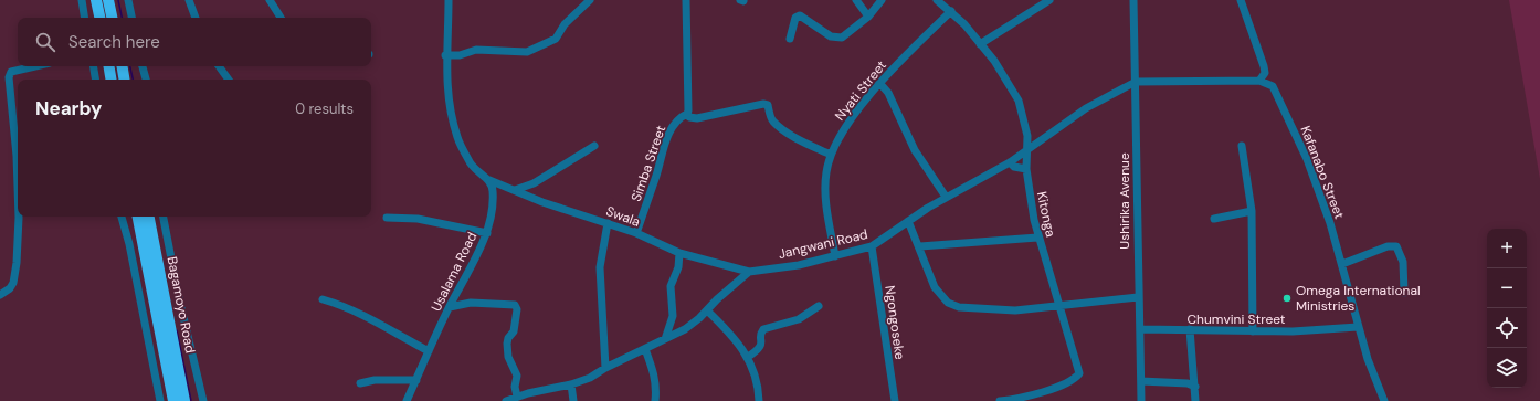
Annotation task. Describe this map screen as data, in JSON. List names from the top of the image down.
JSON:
{
  "streets": {
    "highway": ["Bagamoyo Road"],
    "street": [
      "Nyati Street",
      "Simba Street",
      "Kafanabo Street",
      "Ushirika Avenue",
      "Kitonga",
      "Swala",
      "Jangwani Road",
      "Usalama Road",
      "Chumvini Street",
      "Ngongoseke"
    ]
  },
  "crossings": [
    ["Nyati Street", "Kitonga"],
    ["Nyati Street", "Jangwani Road"],
    ["Simba Street", "Swala"],
    ["Kafanabo Street", "Chumvini Street"],
    ["Ushirika Avenue", "Jangwani Road"],
    ["Ushirika Avenue", "Chumvini Street"],
    ["Kitonga", "Jangwani Road"],
    ["Swala", "Jangwani Road"],
    ["Swala", "Usalama Road"],
    ["Jangwani Road", "Ngongoseke"]
  ],
  "places": ["Omega International Ministries"],
  "page": {
    "search": "Search here",
    "heading": ["Nearby", "0 results"],
    "map_buttons": ["+", "−"]
  }
}
